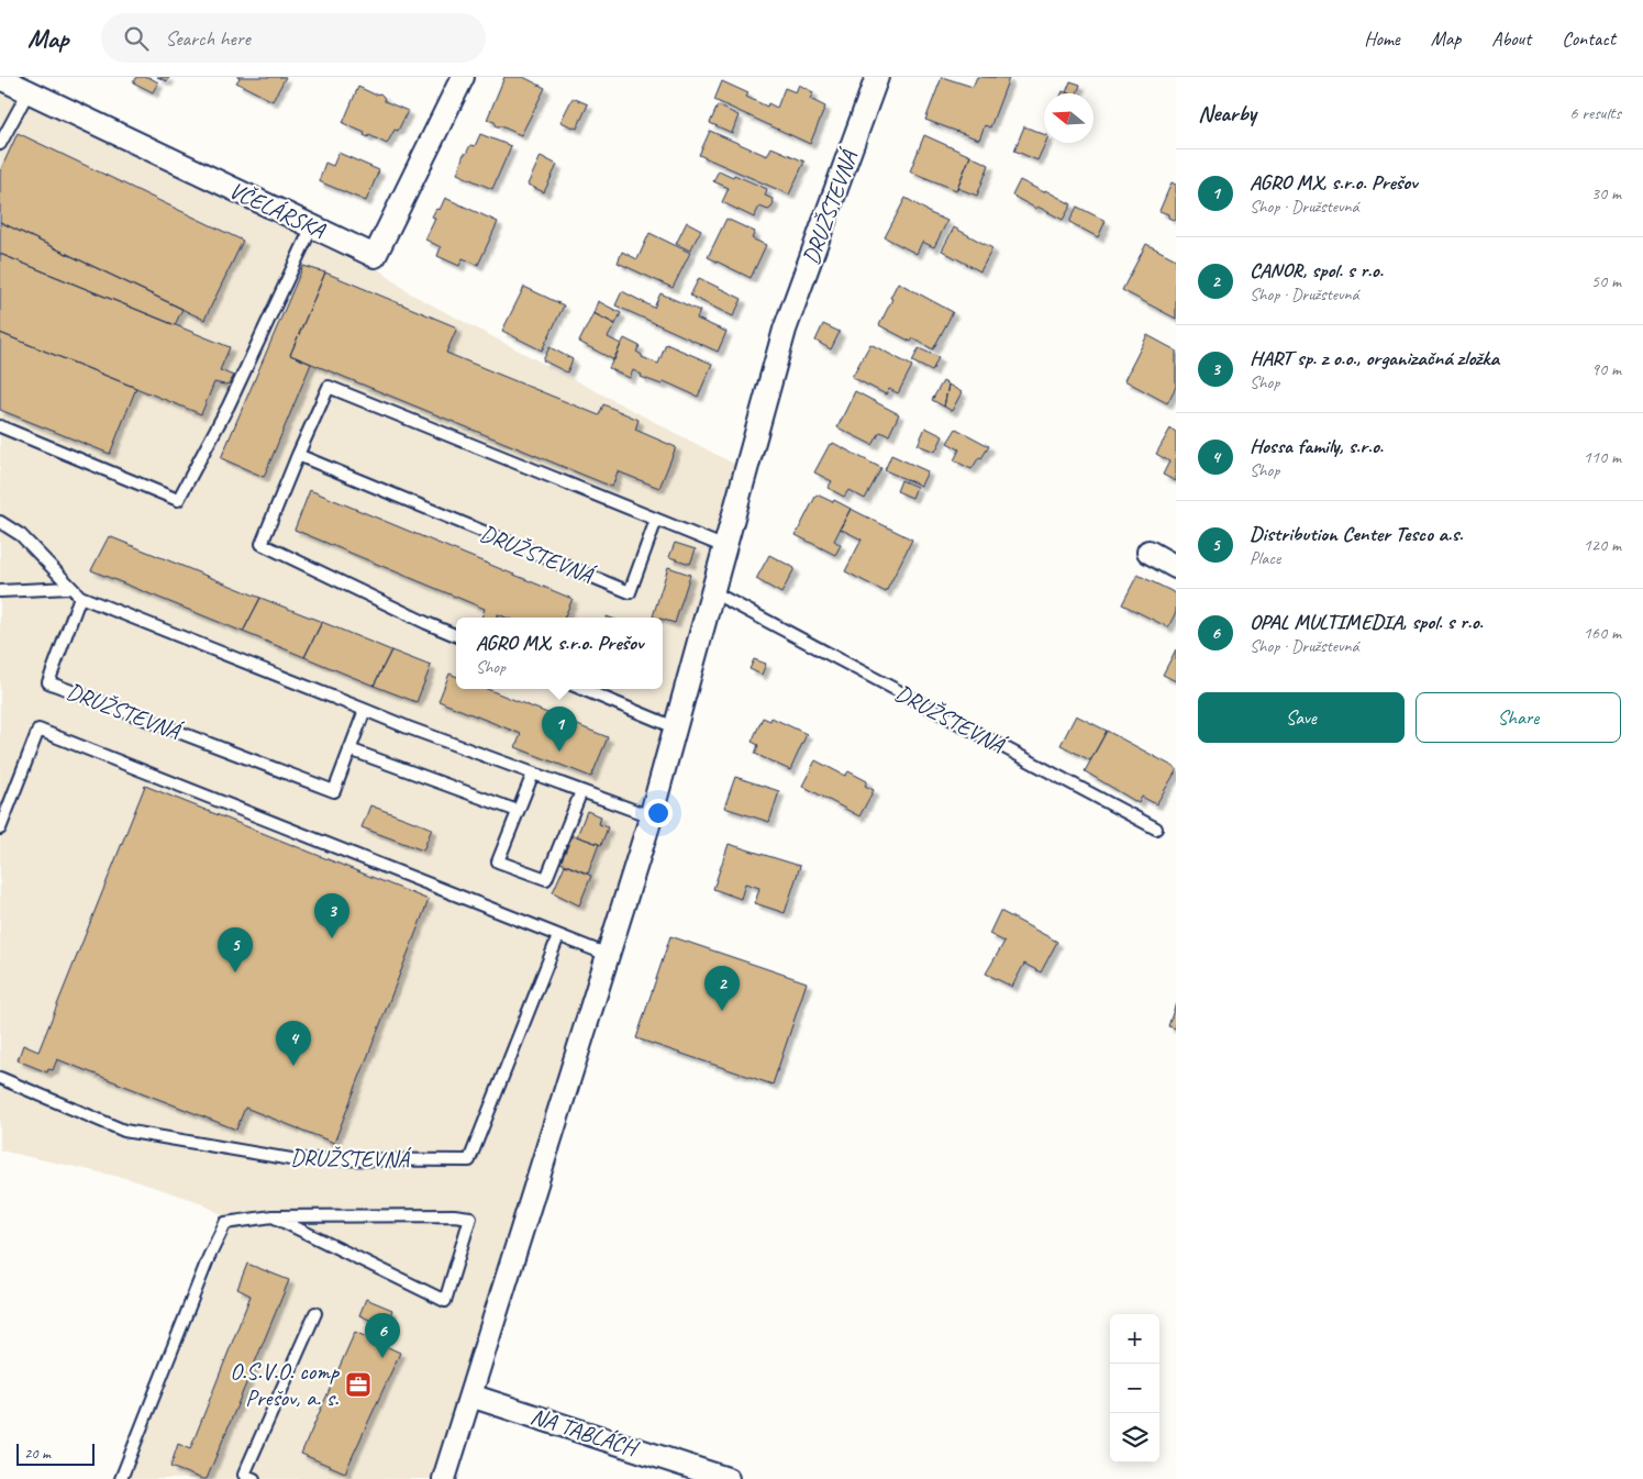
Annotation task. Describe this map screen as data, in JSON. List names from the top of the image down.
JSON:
{
  "streets": {
    "street": ["DRUŽSTEVNÁ", "VČELÁRSKA", "NA TABLÁCH"]
  },
  "crossings": [
    ["DRUŽSTEVNÁ", "NA TABLÁCH"]
  ],
  "places": {
    "office": ["O.S.V.O. comp Prešov, a. s."]
  },
  "scale_bar": "20 m",
  "north": "left",
  "page": {
    "header": "Map",
    "search": "Search here",
    "nav": [
      "Home",
      "Map",
      "About",
      "Contact"
    ],
    "heading": ["Nearby", "6 results"],
    "list": [
      {
        "mark": "1",
        "name": "AGRO MX, s.r.o. Prešov",
        "note": "Shop · Družstevná",
        "value": "30 m"
      },
      {
        "mark": "2",
        "name": "CANOR, spol. s r.o.",
        "note": "Shop · Družstevná",
        "value": "50 m"
      },
      {
        "mark": "3",
        "name": "HART sp. z o.o., organizačná zložka",
        "note": "Shop",
        "value": "90 m"
      },
      {
        "mark": "4",
        "name": "Hossa family, s.r.o.",
        "note": "Shop",
        "value": "110 m"
      },
      {
        "mark": "5",
        "name": "Distribution Center Tesco a.s.",
        "note": "Place",
        "value": "120 m"
      },
      {
        "mark": "6",
        "name": "OPAL MULTIMEDIA, spol. s r.o.",
        "note": "Shop · Družstevná",
        "value": "160 m"
      }
    ],
    "popup": ["AGRO MX, s.r.o. Prešov", "Shop"],
    "buttons": ["Save", "Share"],
    "pins": [
      "1",
      "3",
      "5",
      "2",
      "4",
      "6"
    ],
    "map_buttons": ["+", "−"],
    "scale": "20 m"
  }
}
